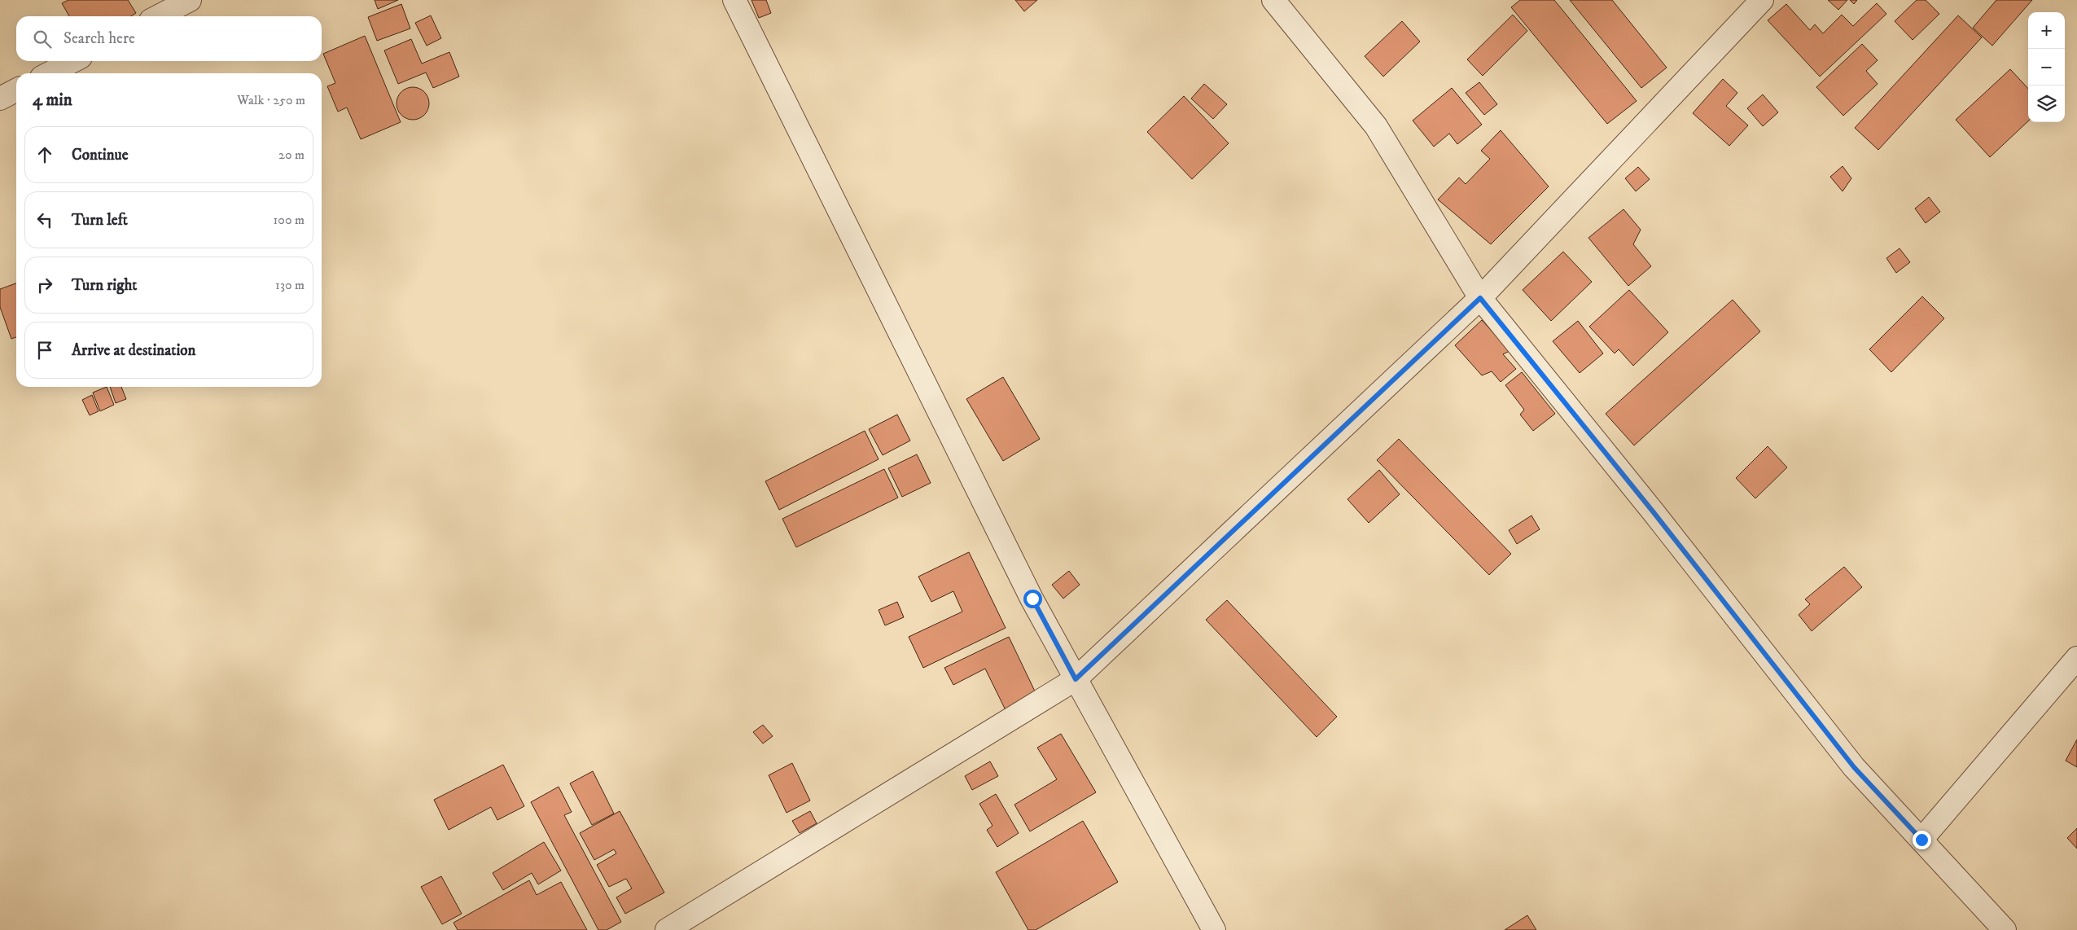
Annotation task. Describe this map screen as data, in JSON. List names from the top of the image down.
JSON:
{
  "page": {
    "map_buttons": ["+", "−"],
    "search": "Search here",
    "heading": ["4 min", "Walk · 250 m"],
    "list": [
      ["Continue", "20 m"],
      ["Turn left", "100 m"],
      ["Turn right", "130 m"],
      "Arrive at destination"
    ]
  }
}
